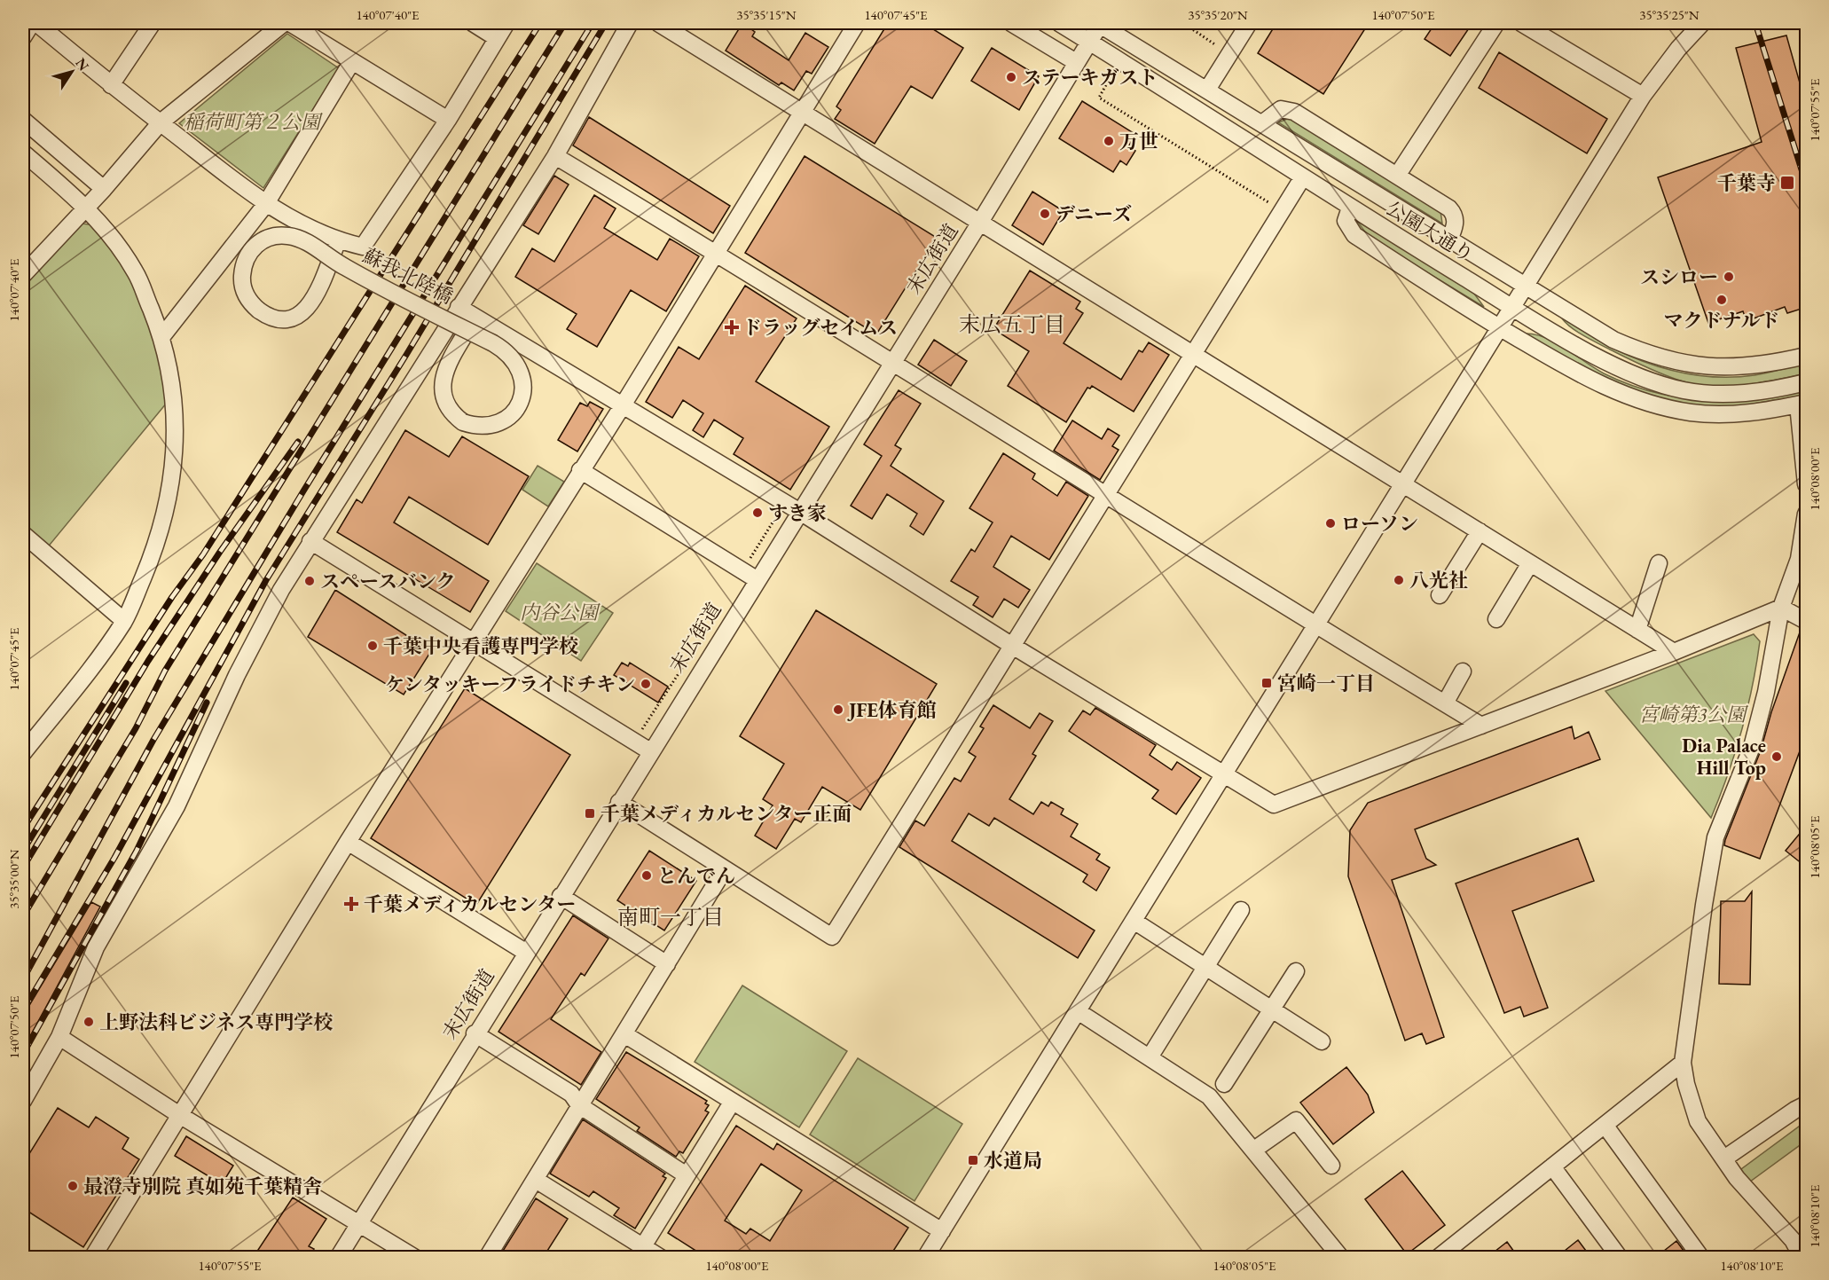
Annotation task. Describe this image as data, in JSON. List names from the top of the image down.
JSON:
{
  "streets": {
    "street": ["公園大通り", "末広街道", "蘇我北陸橋"]
  },
  "crossings": [
    ["公園大通り", "末広街道"]
  ],
  "districts": ["末広五丁目", "南町一丁目"],
  "parks": ["稲荷町第２公園", "内谷公園", "宮崎第3公園"],
  "places": {
    "other": [
      "ステーキガスト",
      "万世",
      "デニーズ",
      "スシロー",
      "マクドナルド",
      "すき家",
      "ローソン",
      "八光社",
      "スペースバンク",
      "千葉中央看護専門学校",
      "ケンタッキーフライドチキン",
      "JFE体育館",
      "Dia Palace Hill Top",
      "とんでん",
      "上野法科ビジネス専門学校",
      "最澄寺別院 真如苑千葉精舎"
    ],
    "transit": [
      "千葉寺",
      "宮崎一丁目",
      "千葉メディカルセンター正面",
      "水道局"
    ],
    "health": ["ドラッグセイムス", "千葉メディカルセンター"]
  },
  "north": "top right",
  "coordinates": [
    "140°07'40\"E",
    "35°35'15\"N",
    "140°07'45\"E",
    "35°35'20\"N",
    "140°07'50\"E",
    "35°35'25\"N",
    "140°07'55\"E",
    "140°08'00\"E",
    "140°08'05\"E",
    "35°35'00\"N",
    "140°08'10\"E"
  ]
}
